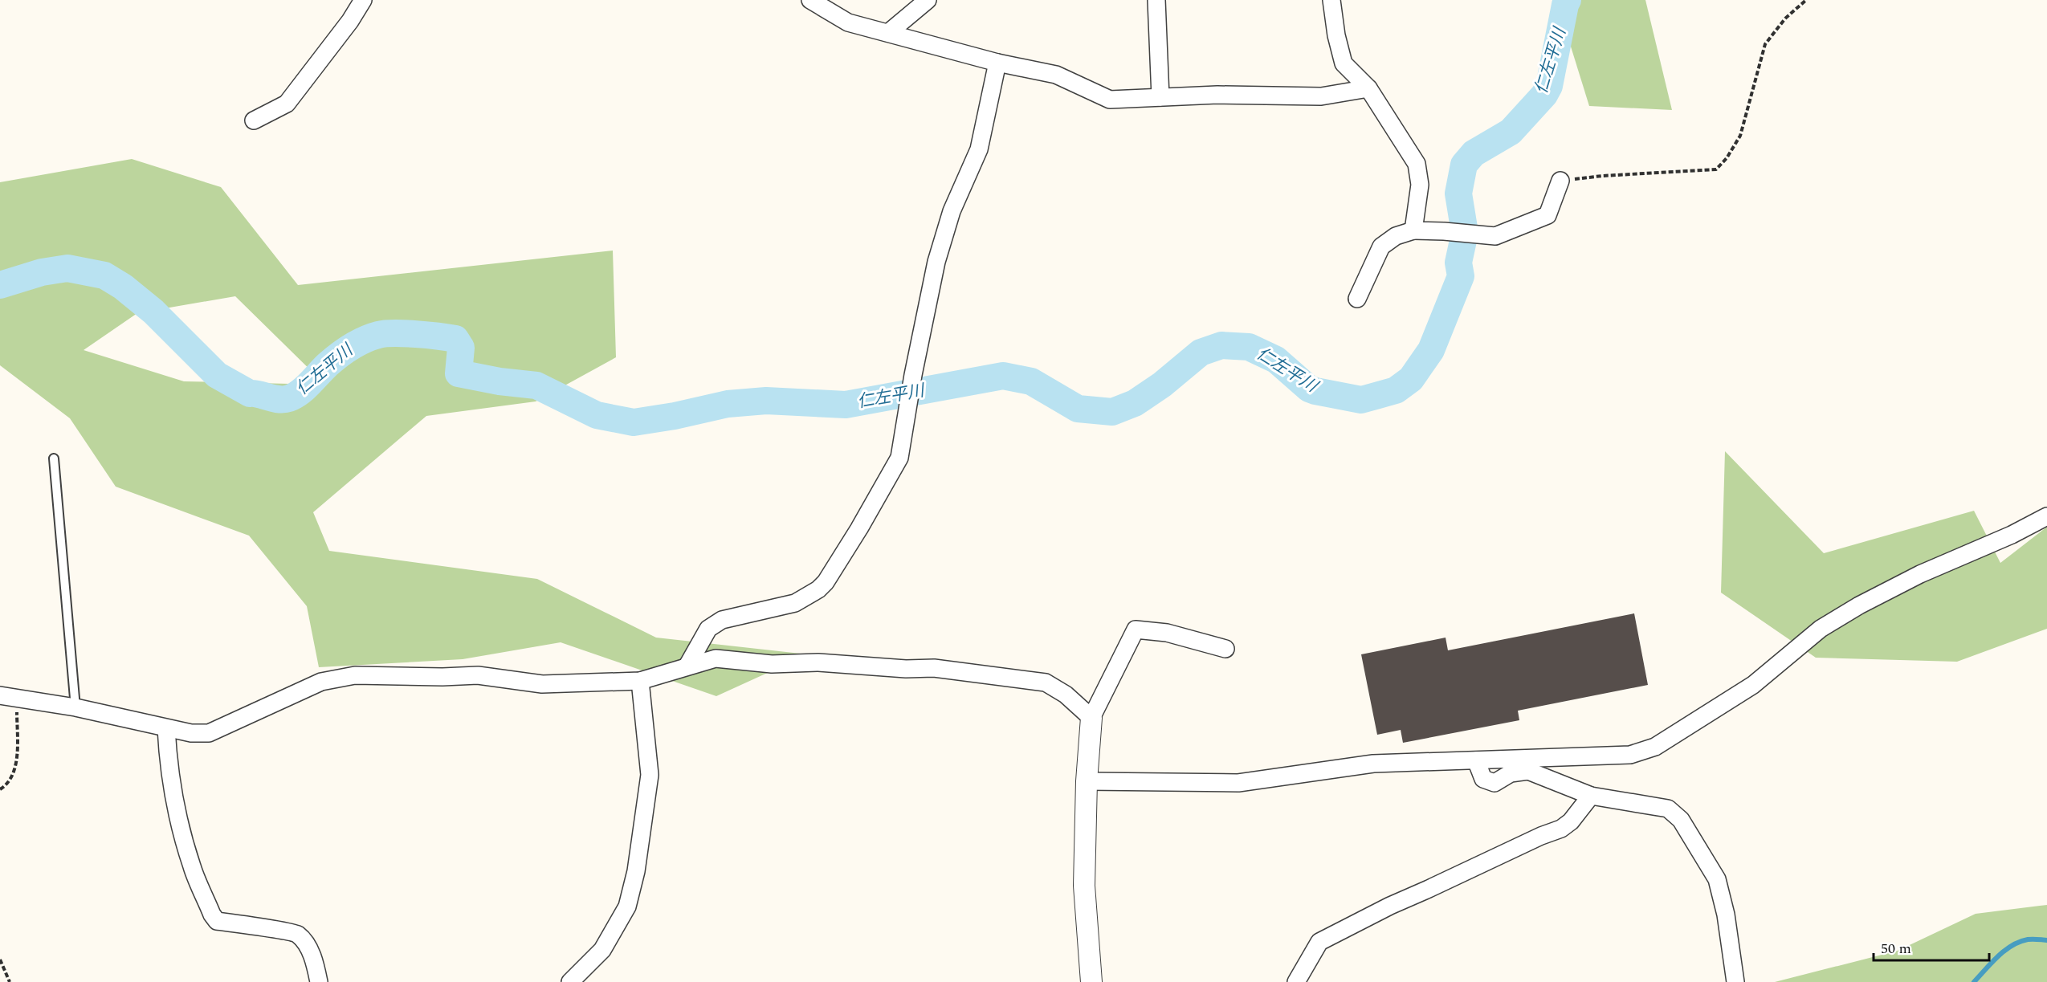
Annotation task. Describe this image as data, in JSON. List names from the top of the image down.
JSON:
{
  "water": ["仁左平川"],
  "scale_bar": "50 m"
}
